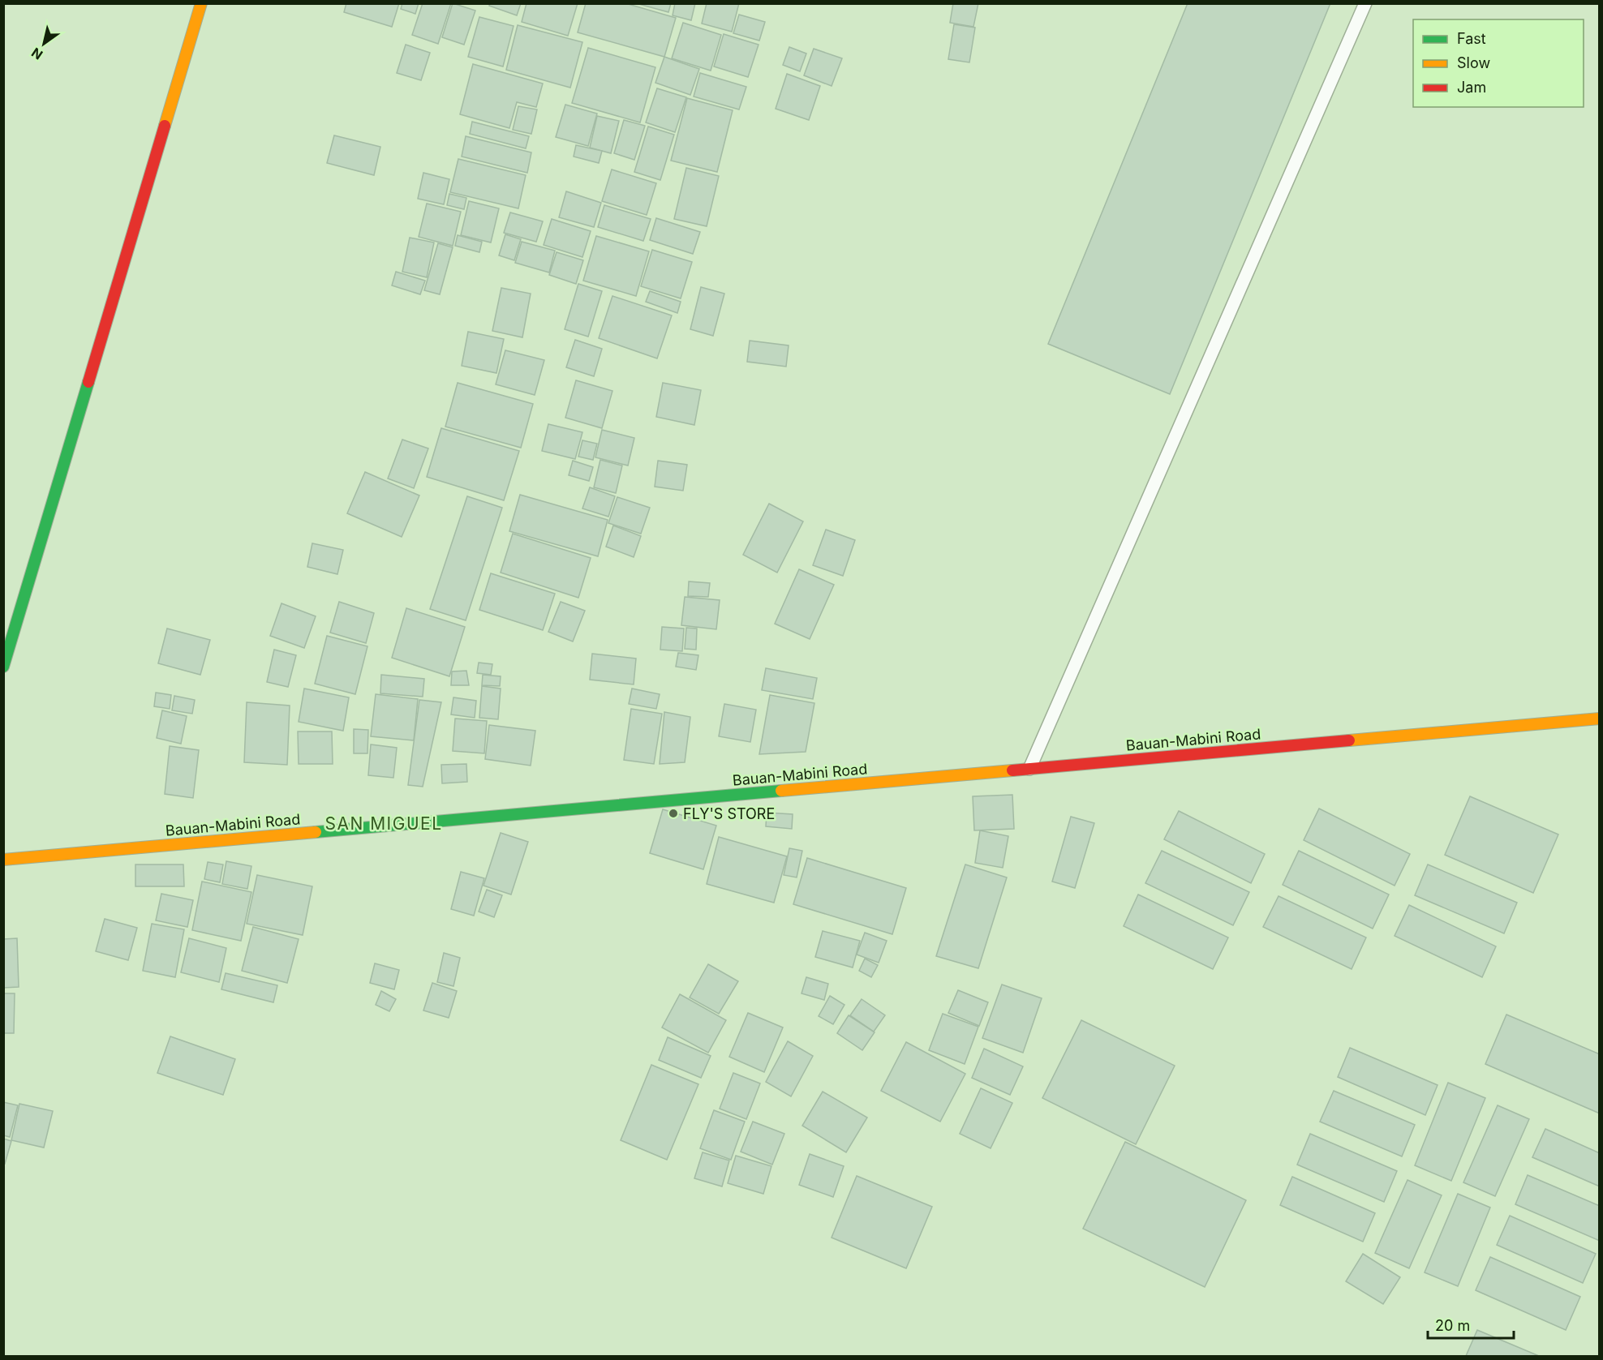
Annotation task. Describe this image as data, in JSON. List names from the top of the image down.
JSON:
{
  "streets": {
    "main road": ["Bauan-Mabini Road"]
  },
  "districts": ["SAN MIGUEL"],
  "places": ["FLY'S STORE"],
  "legend": ["Fast", "Slow", "Jam"],
  "scale_bar": "20 m",
  "north": "bottom left"
}
